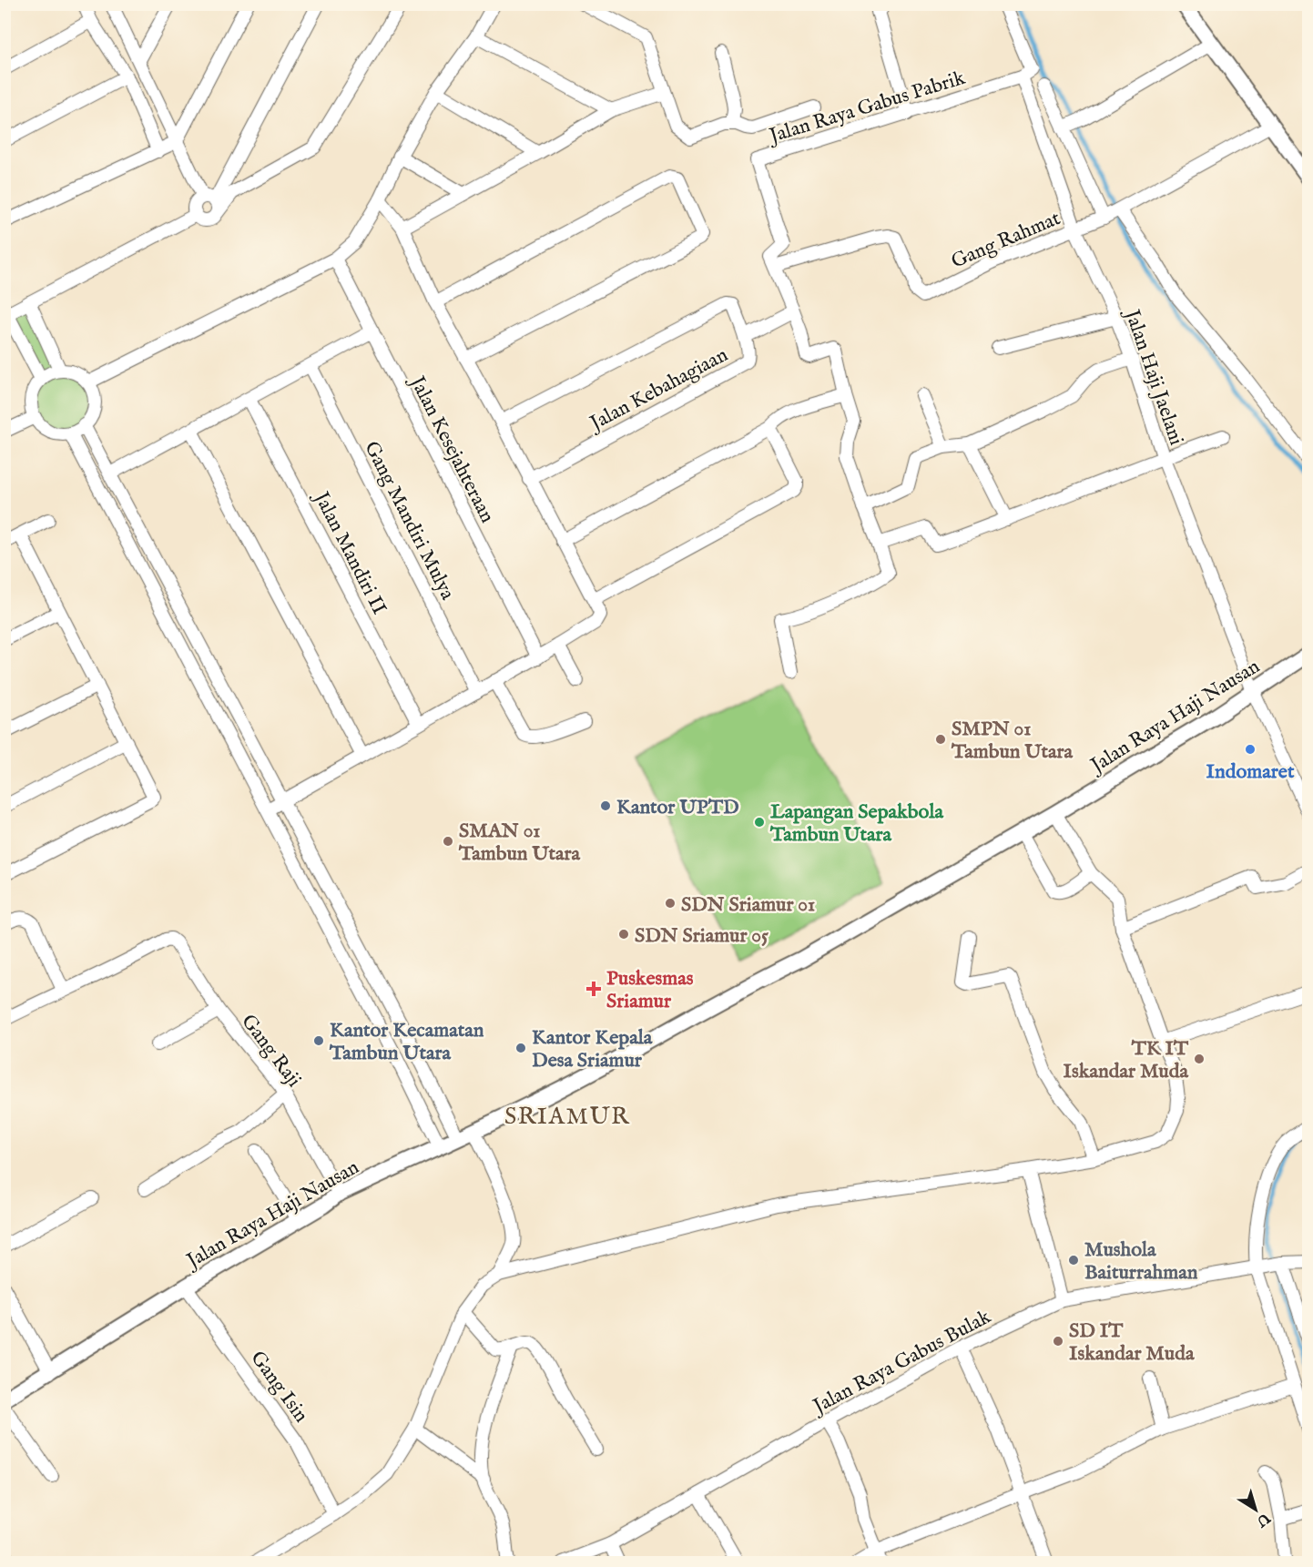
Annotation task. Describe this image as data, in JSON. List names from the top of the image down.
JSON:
{
  "streets": {
    "street": [
      "Jalan Raya Gabus Pabrik",
      "Gang Rahmat",
      "Jalan Haji Jaelani",
      "Jalan Kebahagiaan",
      "Jalan Kesejahteraan",
      "Gang Mandiri Mulya",
      "Jalan Mandiri II",
      "Jalan Raya Haji Nausan",
      "Gang Raji",
      "Jalan Raya Gabus Bulak",
      "Gang Isin"
    ]
  },
  "crossings": [
    ["Jalan Raya Gabus Pabrik", "Gang Rahmat"],
    ["Jalan Raya Gabus Pabrik", "Jalan Haji Jaelani"],
    ["Gang Rahmat", "Jalan Haji Jaelani"],
    ["Jalan Haji Jaelani", "Jalan Raya Haji Nausan"],
    ["Jalan Raya Haji Nausan", "Gang Raji"],
    ["Jalan Raya Haji Nausan", "Gang Isin"]
  ],
  "districts": ["SRIAMUR"],
  "places": {
    "other": [
      "SMPN 01 Tambun Utara",
      "Indomaret",
      "Kantor UPTD",
      "Lapangan Sepakbola Tambun Utara",
      "SMAN 01 Tambun Utara",
      "SDN Sriamur 01",
      "SDN Sriamur 05",
      "Kantor Kecamatan Tambun Utara",
      "Kantor Kepala Desa Sriamur",
      "TK IT Iskandar Muda",
      "Mushola Baiturrahman",
      "SD IT Iskandar Muda"
    ],
    "health": ["Puskesmas Sriamur"]
  },
  "north": "bottom right"
}
